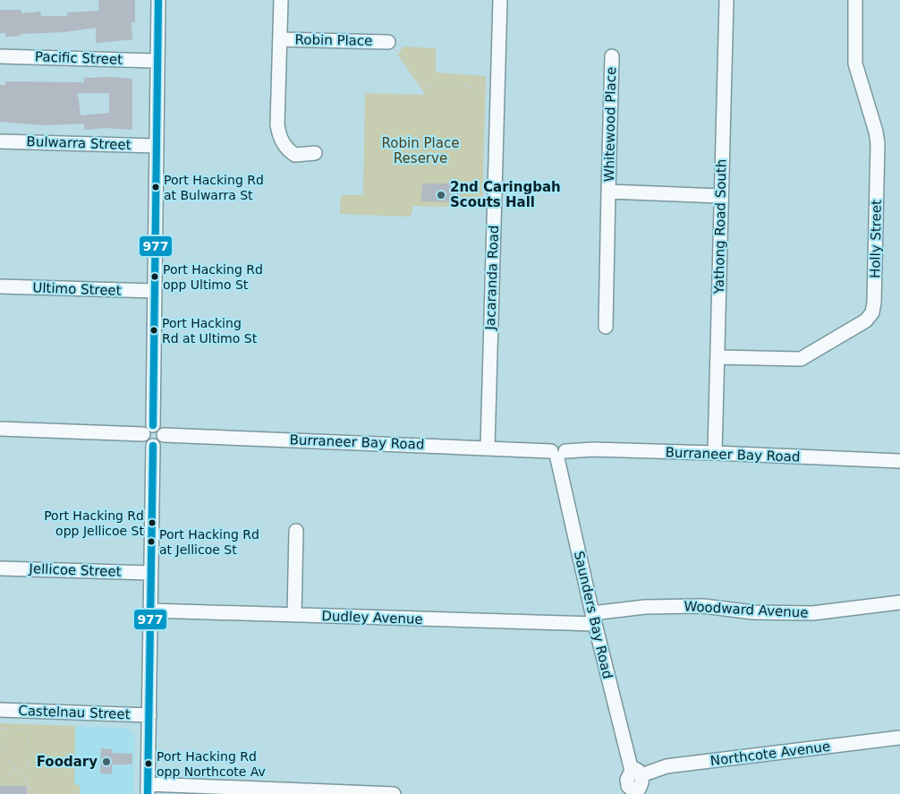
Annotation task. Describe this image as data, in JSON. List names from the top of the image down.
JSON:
{
  "streets": {
    "street": [
      "Robin Place",
      "Pacific Street",
      "Whitewood Place",
      "Bulwarra Street",
      "Yathong Road South",
      "Holly Street",
      "Jacaranda Road",
      "Ultimo Street",
      "Burraneer Bay Road",
      "Jellicoe Street",
      "Woodward Avenue",
      "Saunders Bay Road",
      "Dudley Avenue",
      "Castelnau Street",
      "Northcote Avenue"
    ]
  },
  "crossings": [
    ["Whitewood Place", "Yathong Road South"],
    ["Yathong Road South", "Holly Street"],
    ["Yathong Road South", "Burraneer Bay Road"],
    ["Jacaranda Road", "Burraneer Bay Road"],
    ["Burraneer Bay Road", "Saunders Bay Road"],
    ["Woodward Avenue", "Saunders Bay Road"],
    ["Woodward Avenue", "Dudley Avenue"],
    ["Saunders Bay Road", "Dudley Avenue"],
    ["Saunders Bay Road", "Northcote Avenue"]
  ],
  "parks": ["Robin Place Reserve"],
  "places": [
    "Port Hacking Rd at Bulwarra St",
    "2nd Caringbah Scouts Hall",
    "Port Hacking Rd opp Ultimo St",
    "Port Hacking Rd at Ultimo St",
    "Port Hacking Rd opp Jellicoe St",
    "Port Hacking Rd at Jellicoe St",
    "Foodary",
    "Port Hacking Rd opp Northcote Av"
  ],
  "lines": ["transit line 977"]
}
